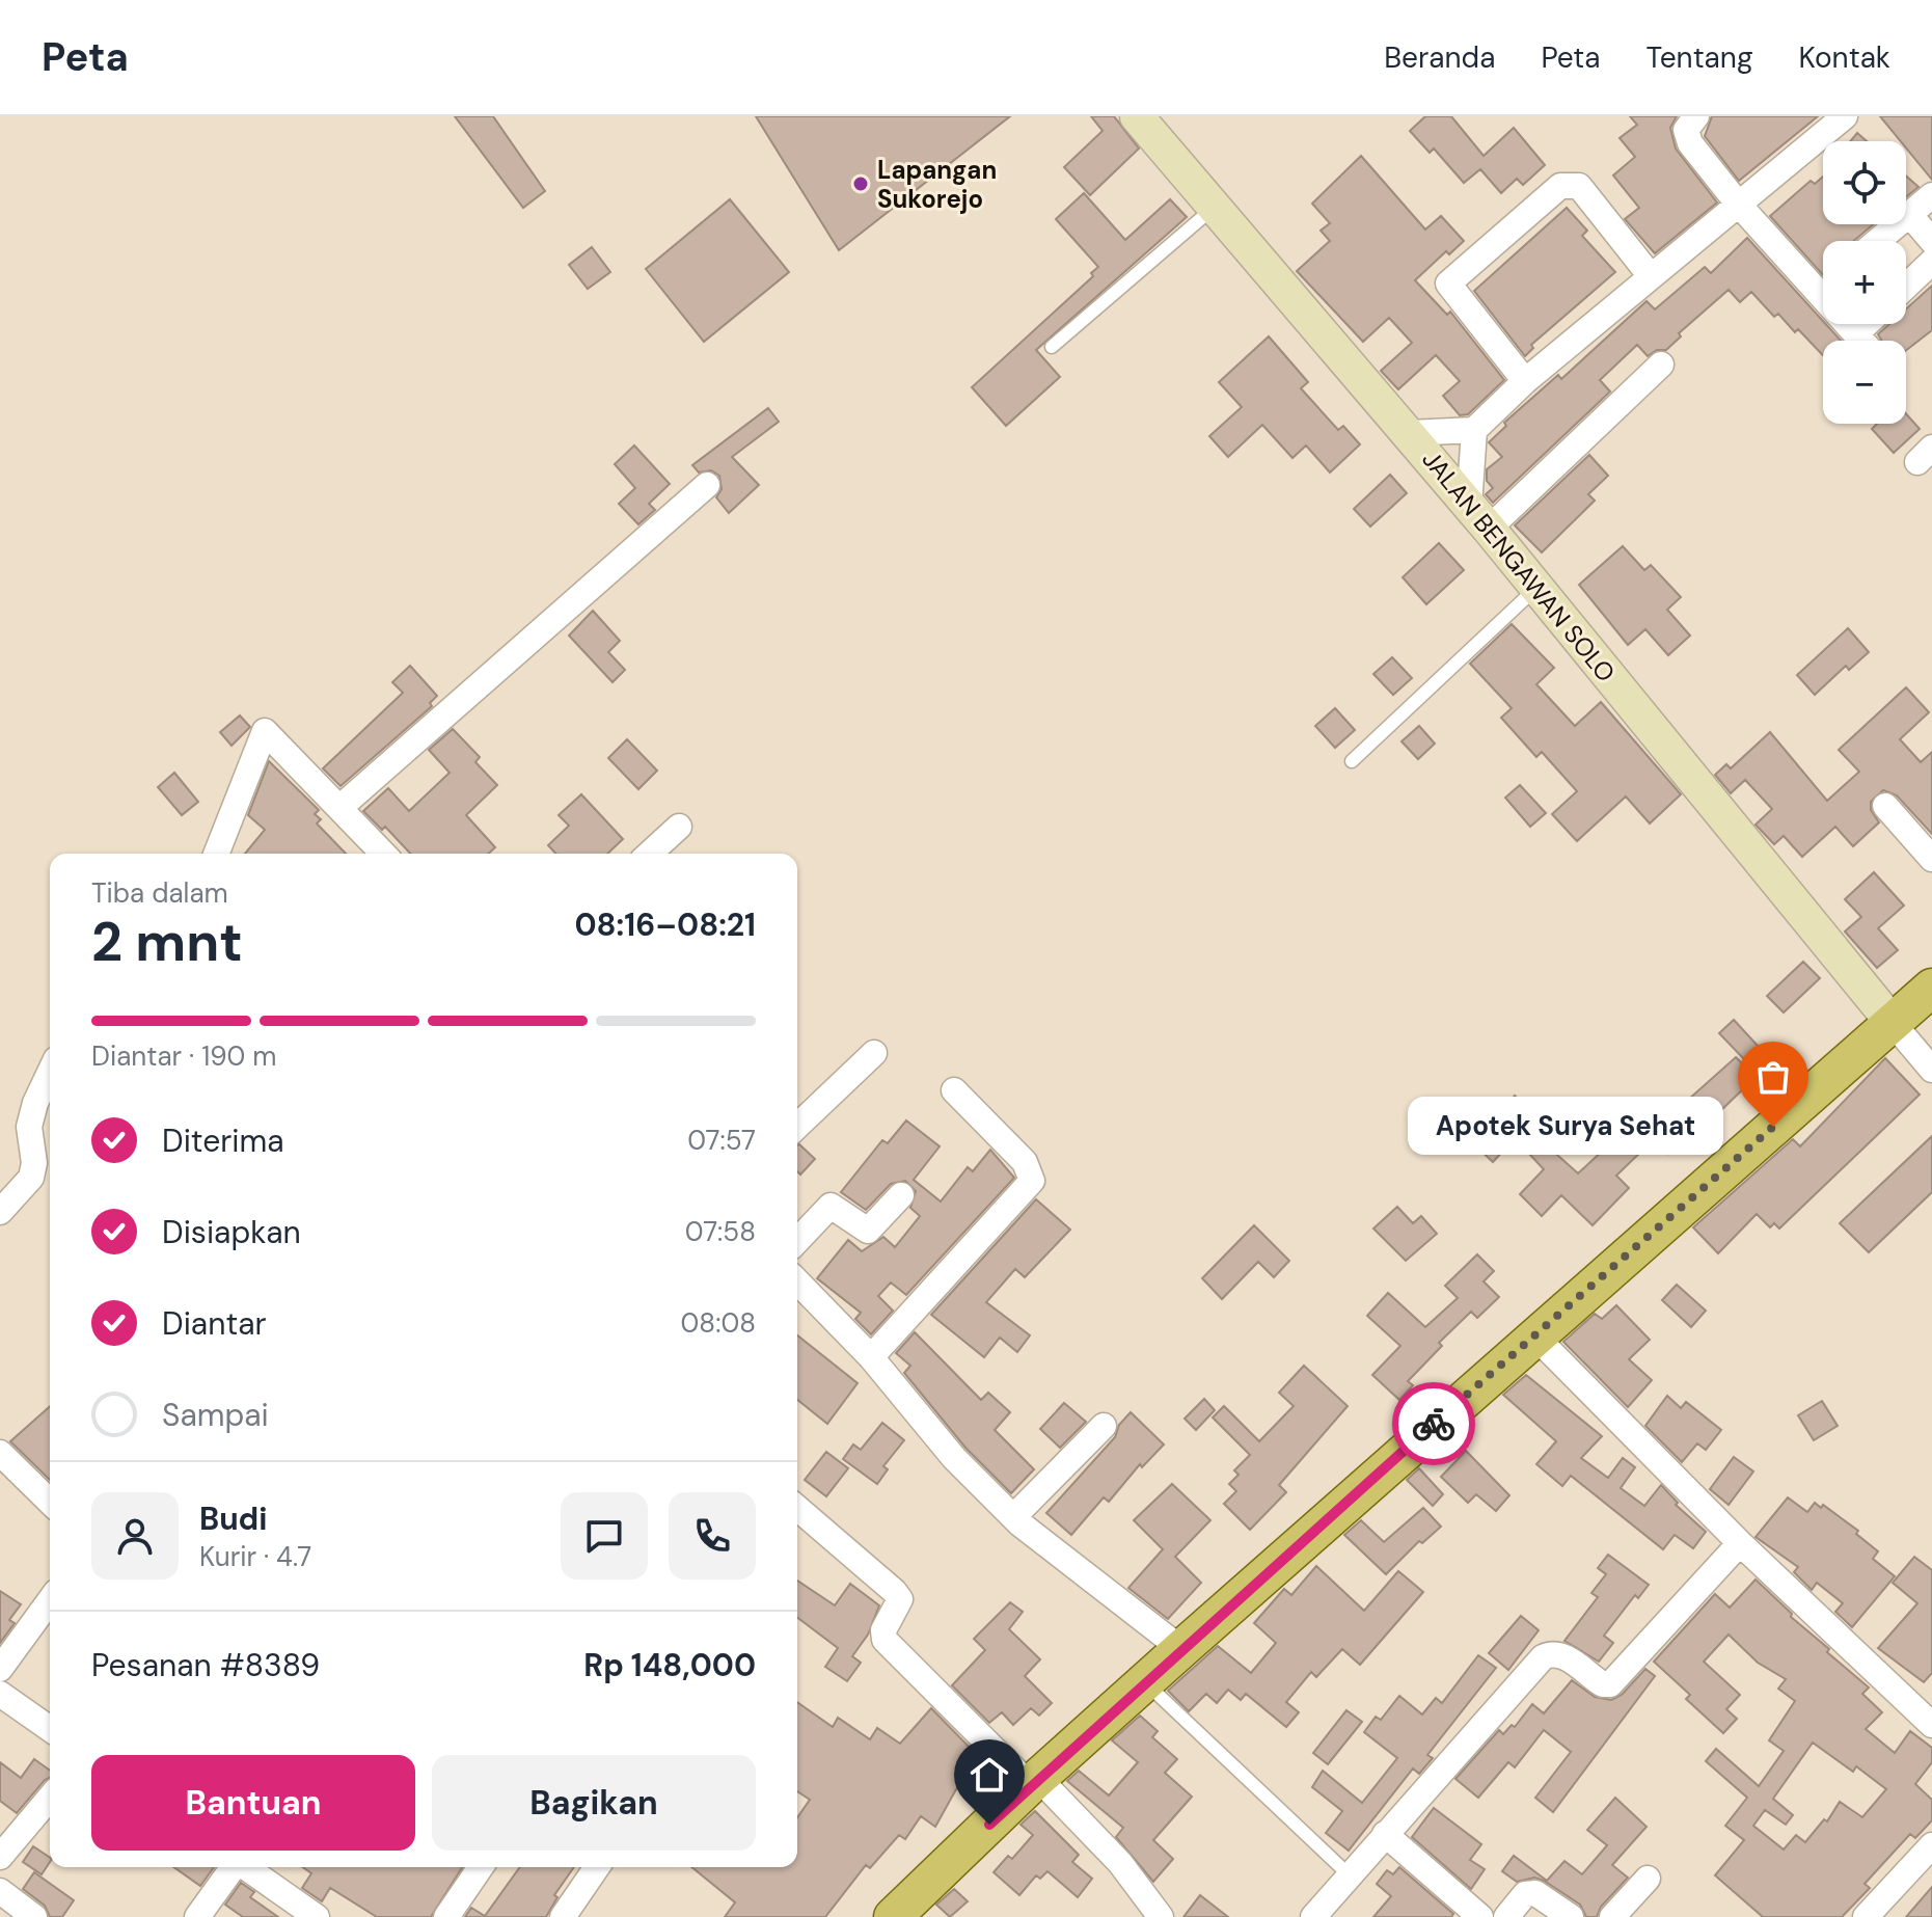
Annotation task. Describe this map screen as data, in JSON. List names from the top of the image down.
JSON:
{
  "streets": {
    "main road": ["JALAN BENGAWAN SOLO"]
  },
  "places": ["Lapangan Sukorejo", "Apotek Surya Sehat"],
  "page": {
    "header": "Peta",
    "nav": [
      "Beranda",
      "Peta",
      "Tentang",
      "Kontak"
    ],
    "map_buttons": ["+", "−"],
    "heading": ["2 mnt", "Tiba dalam", "08:16–08:21"],
    "panel": [
      "Budi",
      "Kurir · 4.7",
      "Pesanan #8389",
      "Rp 148,000"
    ],
    "bar": "Diantar · 190 m",
    "list": [
      ["Diterima", "07:57"],
      ["Disiapkan", "07:58"],
      ["Diantar", "08:08"],
      "Sampai"
    ],
    "bubble": "Apotek Surya Sehat",
    "buttons": ["Bantuan", "Bagikan"]
  }
}
